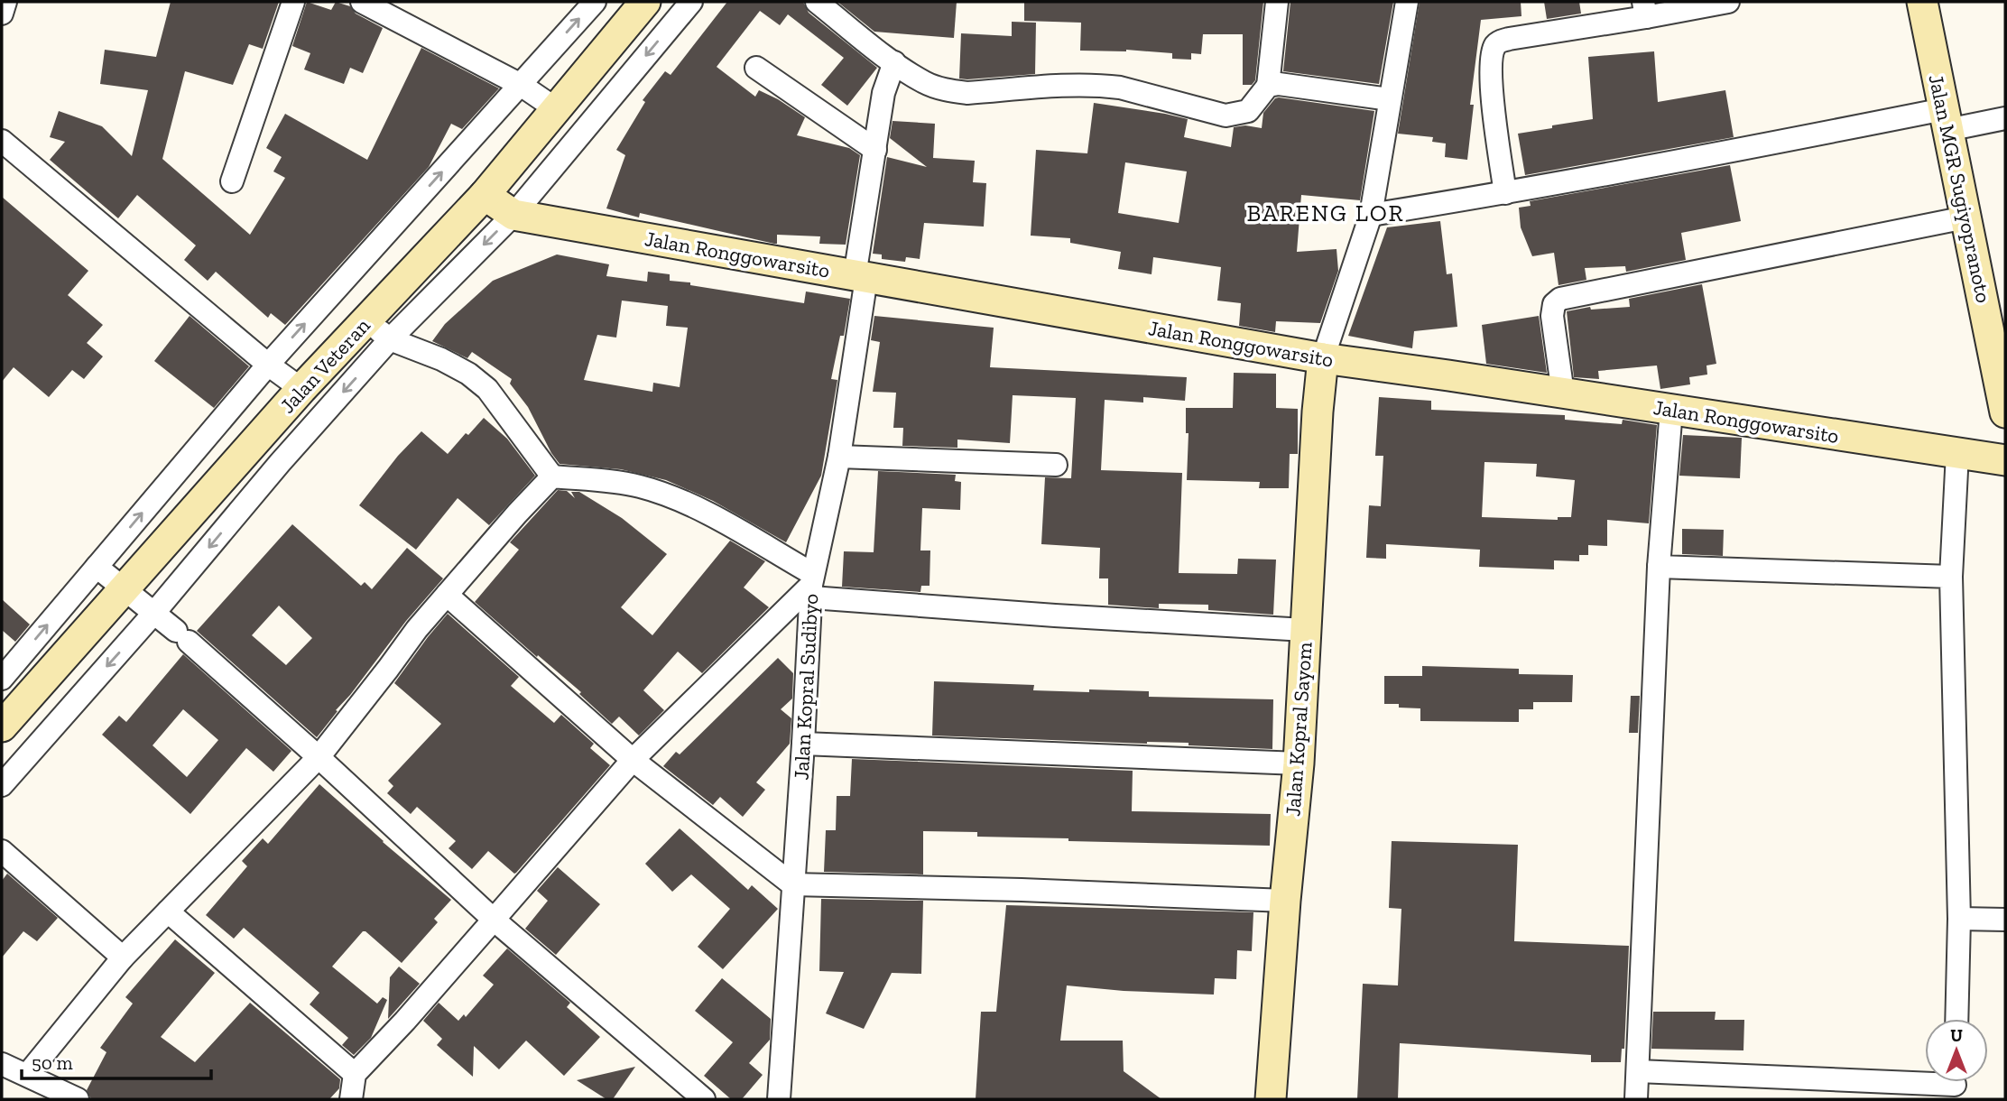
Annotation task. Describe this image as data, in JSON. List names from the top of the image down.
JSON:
{
  "streets": {
    "street": [
      "Jalan MGR Sugiyopranoto",
      "Jalan Ronggowarsito",
      "Jalan Veteran",
      "Jalan Kopral Sudibyo",
      "Jalan Kopral Sayom"
    ]
  },
  "crossings": [
    ["Jalan Ronggowarsito", "Jalan Veteran"],
    ["Jalan Ronggowarsito", "Jalan Kopral Sudibyo"],
    ["Jalan Ronggowarsito", "Jalan Kopral Sayom"]
  ],
  "districts": ["BARENG LOR"],
  "scale_bar": "50 m",
  "north": "top"
}
